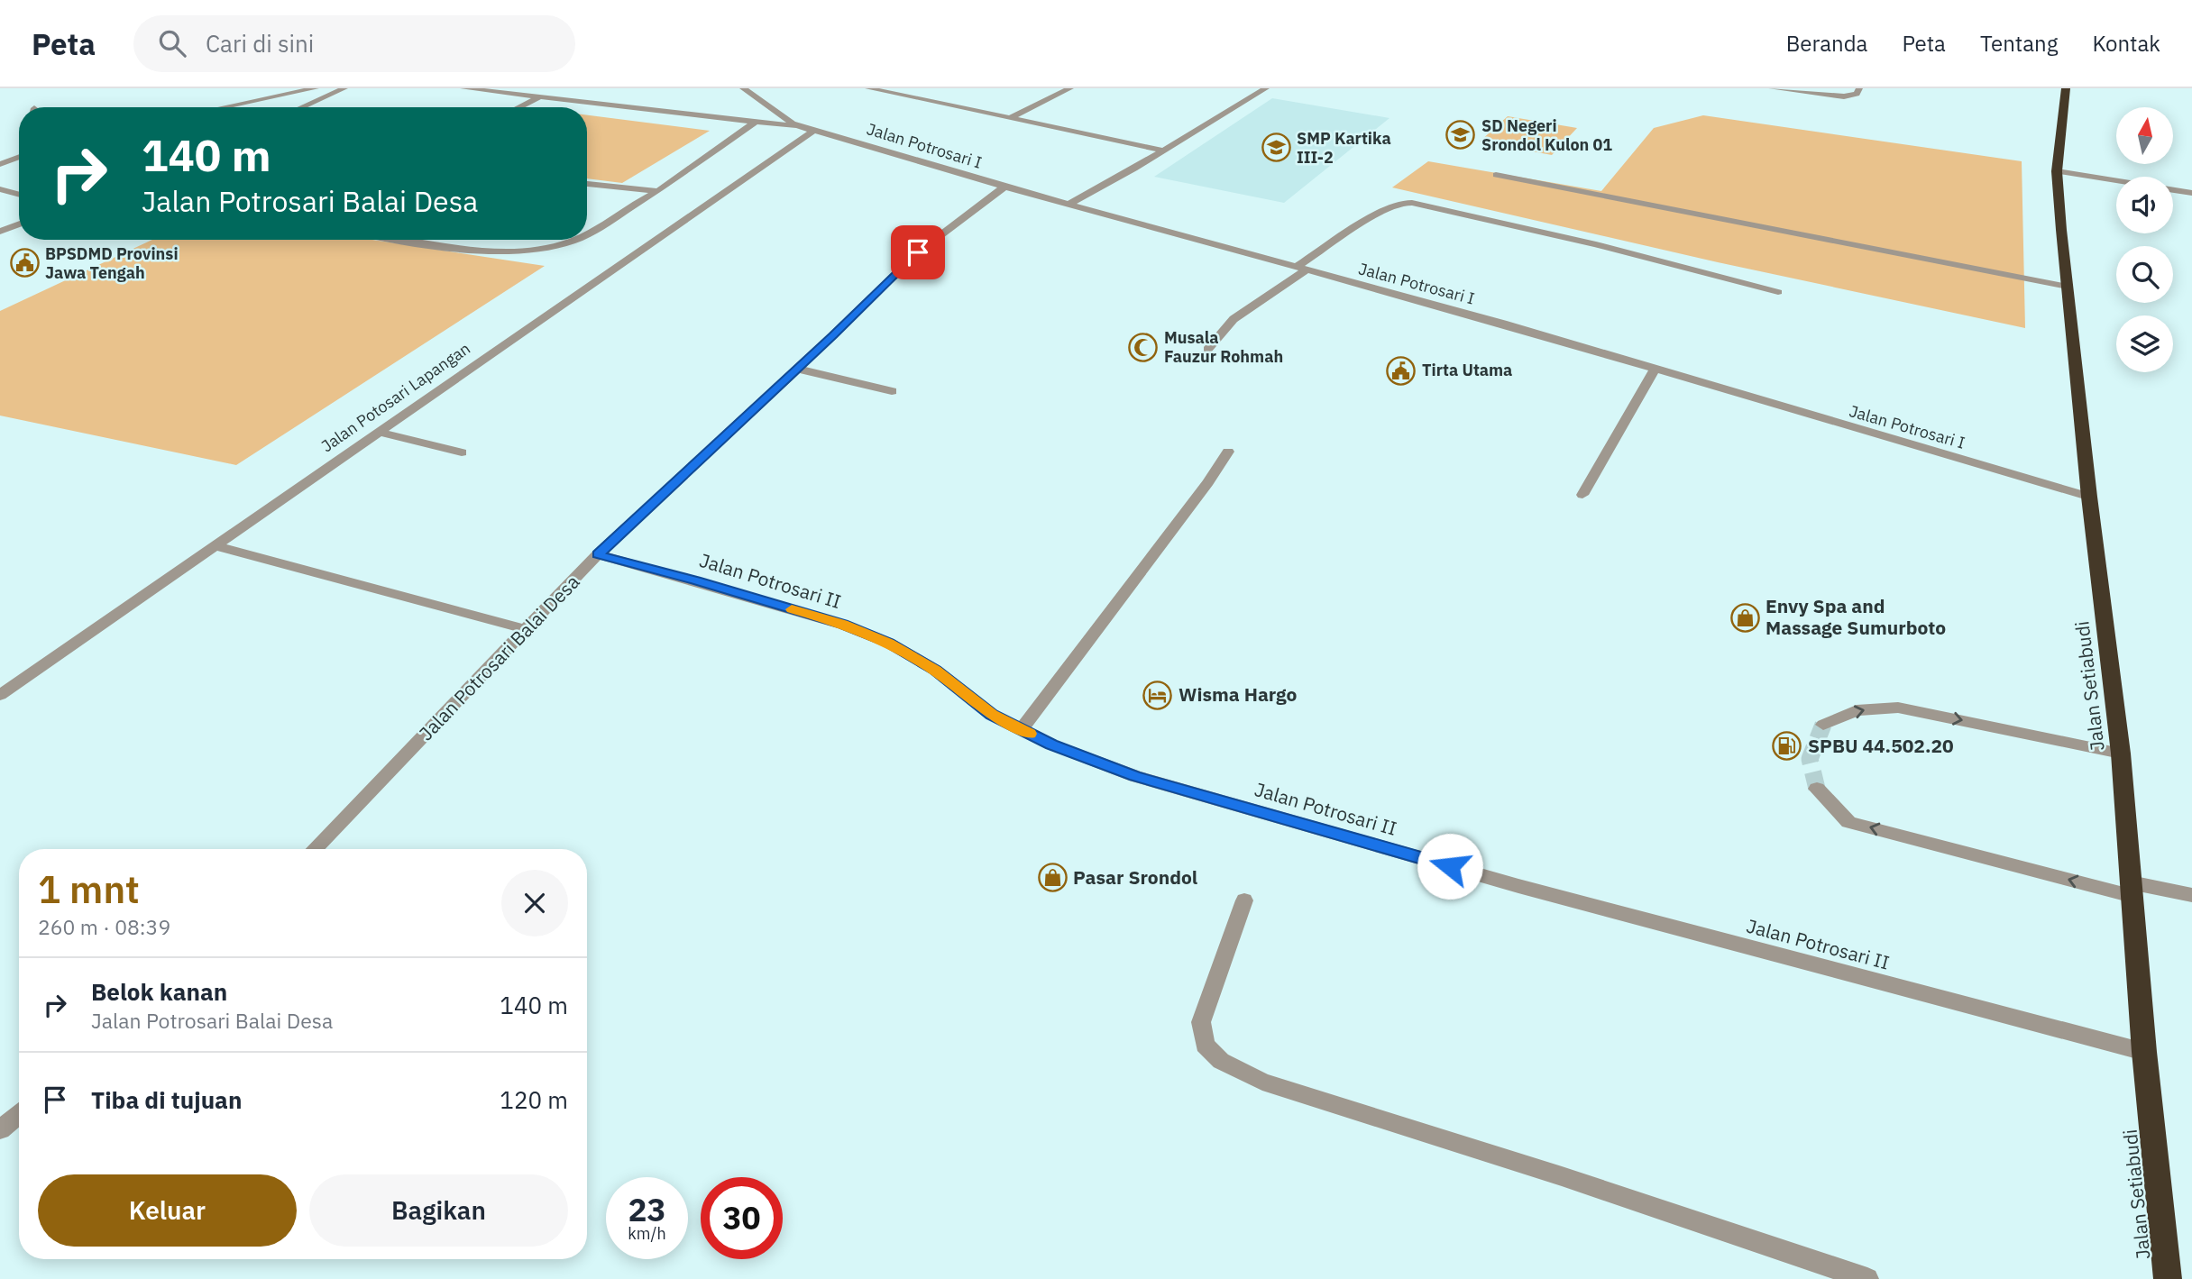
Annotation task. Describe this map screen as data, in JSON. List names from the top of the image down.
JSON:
{
  "streets": {
    "highway": ["Jalan Setiabudi"],
    "street": [
      "Jalan Potrosari I",
      "Jalan Potosari Lapangan",
      "Jalan Potrosari II",
      "Jalan Potrosari Balai Desa"
    ]
  },
  "crossings": [
    ["Jalan Potrosari I", "Jalan Potosari Lapangan"],
    ["Jalan Potrosari I", "Jalan Potrosari Balai Desa"],
    ["Jalan Potrosari I", "Jalan Setiabudi"],
    ["Jalan Potrosari II", "Jalan Potrosari Balai Desa"],
    ["Jalan Potrosari II", "Jalan Setiabudi"]
  ],
  "places": {
    "school or university": ["SD Negeri Srondol Kulon 01", "SMP Kartika III-2"],
    "public building": ["BPSDMD Provinsi Jawa Tengah", "Tirta Utama"],
    "mosque": ["Musala Fauzur Rohmah"],
    "shop": ["Envy Spa and Massage Sumurboto", "Pasar Srondol"],
    "hotel": ["Wisma Hargo"],
    "fuel station": ["SPBU 44.502.20"]
  },
  "north": "top",
  "page": {
    "header": "Peta",
    "search": "Cari di sini",
    "nav": [
      "Beranda",
      "Peta",
      "Tentang",
      "Kontak"
    ],
    "turn": ["140 m", "Jalan Potrosari Balai Desa"],
    "heading": ["1 mnt", "260 m · 08:39"],
    "list": [
      {
        "name": "Belok kanan",
        "note": "Jalan Potrosari Balai Desa",
        "value": "140 m"
      },
      {
        "name": "Tiba di tujuan",
        "value": "120 m"
      }
    ],
    "buttons": ["Keluar", "Bagikan"],
    "speed": "23 km/h",
    "limit": "30"
  }
}
